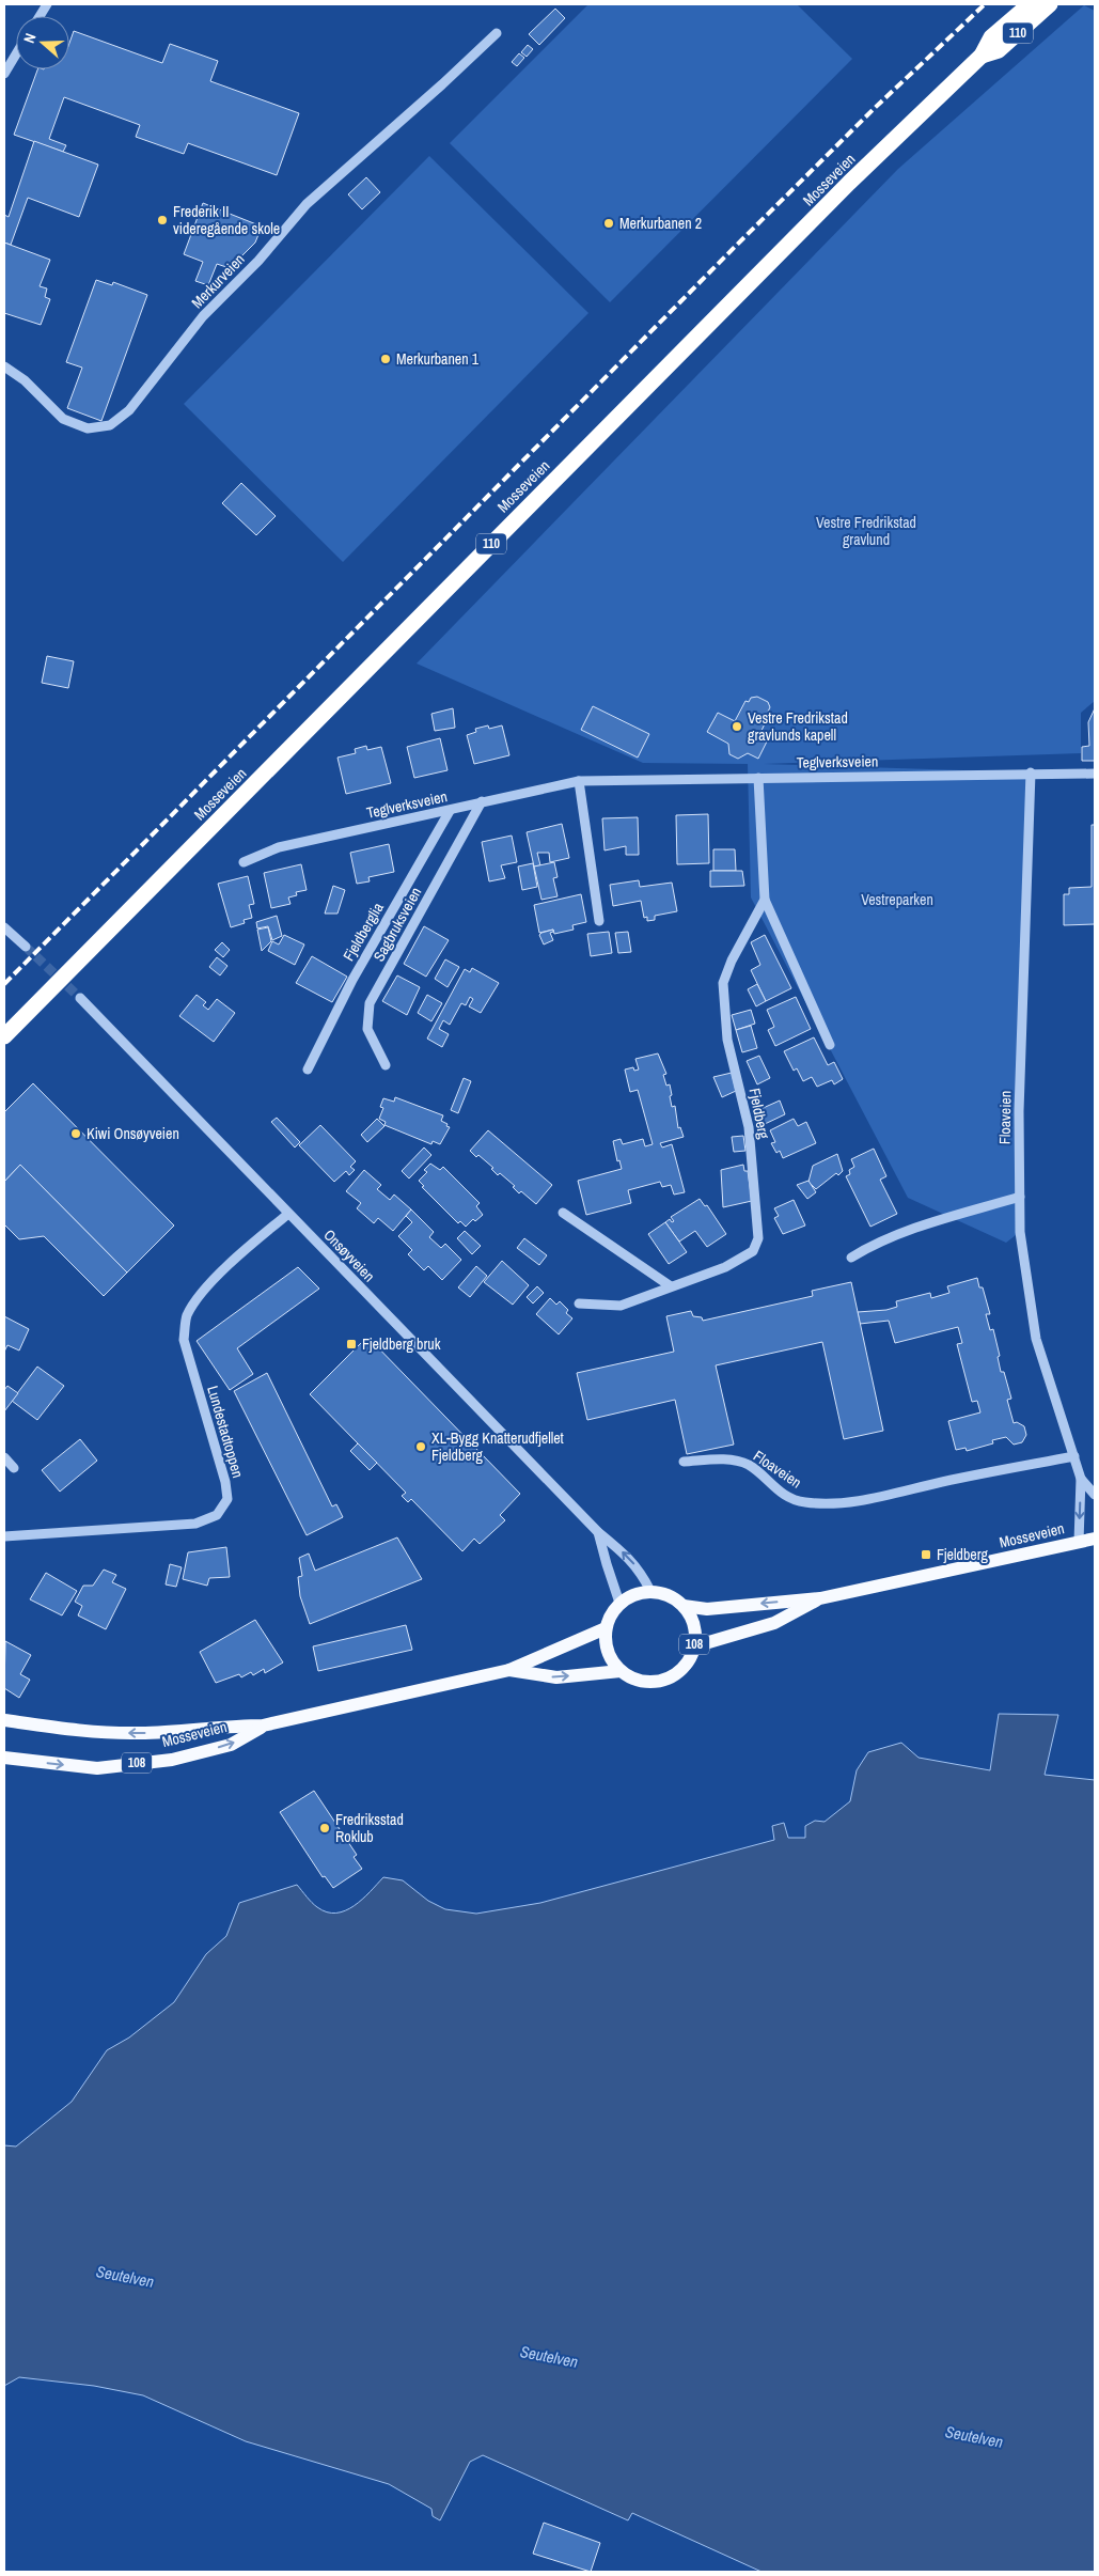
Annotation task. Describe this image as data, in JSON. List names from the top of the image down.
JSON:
{
  "streets": {
    "highway": ["110", "Mosseveien"],
    "main road": ["108"],
    "street": [
      "Merkurveien",
      "Teglverksveien",
      "Sagbruksveien",
      "Fjeldberglia",
      "Fjeldberg",
      "Floaveien",
      "Onsøyveien",
      "Lundestadtoppen"
    ]
  },
  "crossings": [
    ["Mosseveien", "Floaveien"],
    ["Mosseveien", "Onsøyveien"],
    ["Mosseveien", "108"],
    ["Teglverksveien", "Sagbruksveien"],
    ["Teglverksveien", "Fjeldberglia"],
    ["Teglverksveien", "Floaveien"],
    ["Onsøyveien", "Lundestadtoppen"],
    ["Onsøyveien", "108"]
  ],
  "water": ["Seutelven"],
  "parks": ["Vestre Fredrikstad gravlund", "Vestreparken"],
  "places": {
    "other": [
      "Frederik II videregående skole",
      "Merkurbanen 2",
      "Merkurbanen 1",
      "Vestre Fredrikstad gravlunds kapell",
      "Kiwi Onsøyveien",
      "XL-Bygg Knatterudfjellet Fjeldberg",
      "Fredriksstad Roklub"
    ],
    "transit": ["Fjeldberg bruk", "Fjeldberg"]
  },
  "north": "left"
}
